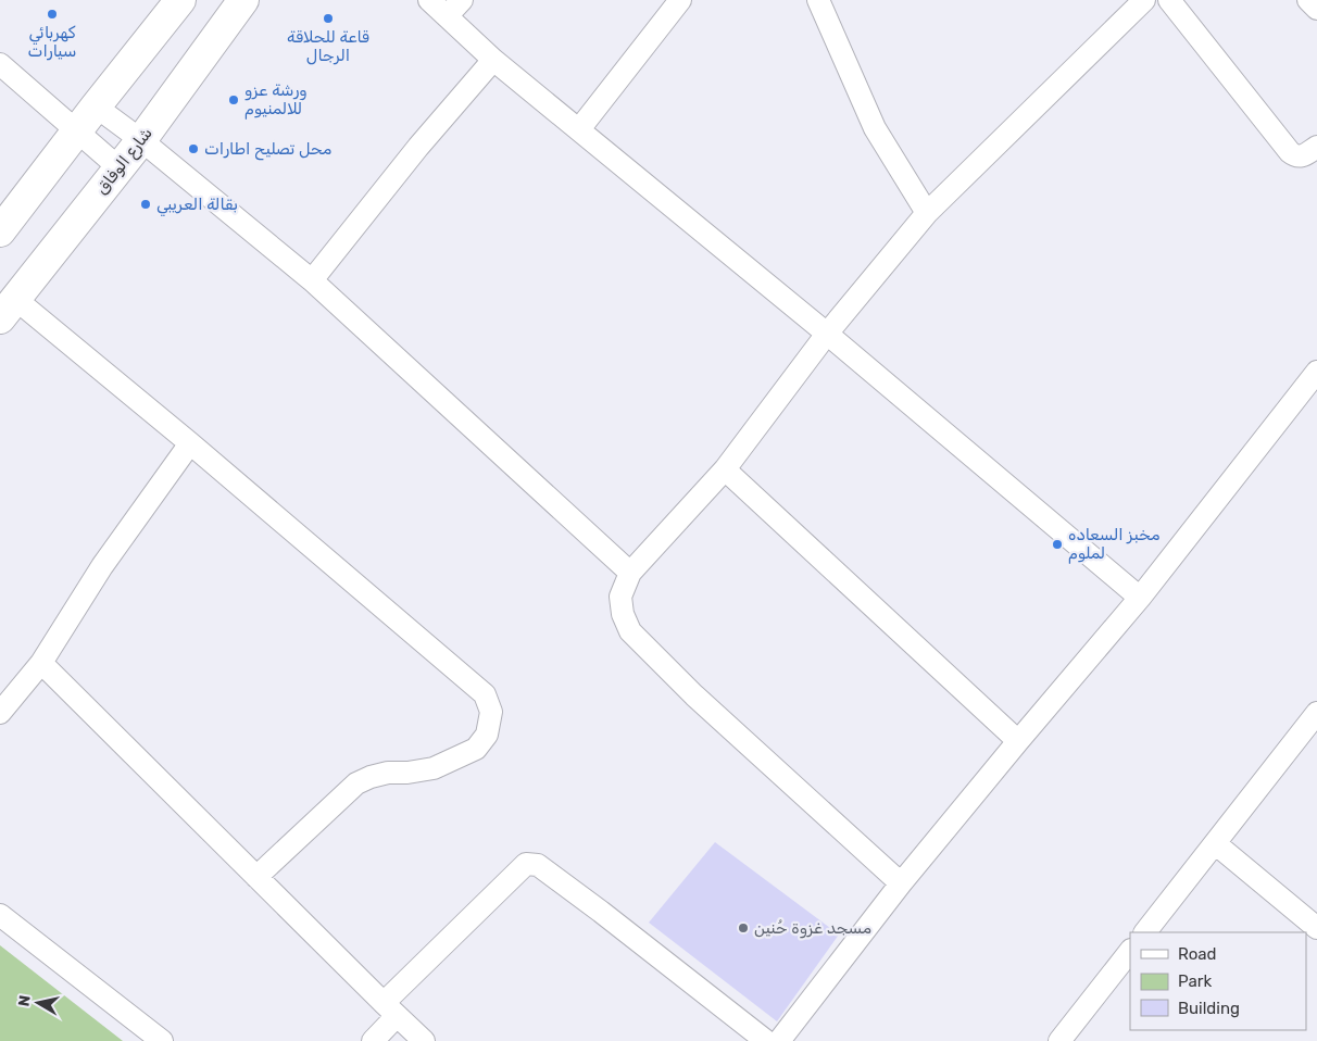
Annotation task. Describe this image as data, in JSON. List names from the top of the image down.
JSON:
{
  "streets": {
    "street": ["شارع الوفاق"]
  },
  "places": [
    "كهربائي سيارات",
    "قاعة للحلاقة الرجال",
    "ورشة عزو للالمنيوم",
    "محل تصليح اطارات",
    "بقالة العريبي",
    "مخبز السعاده لملوم",
    "مسجد غزوة حُنين"
  ],
  "legend": ["Road", "Park", "Building"],
  "north": "left"
}
